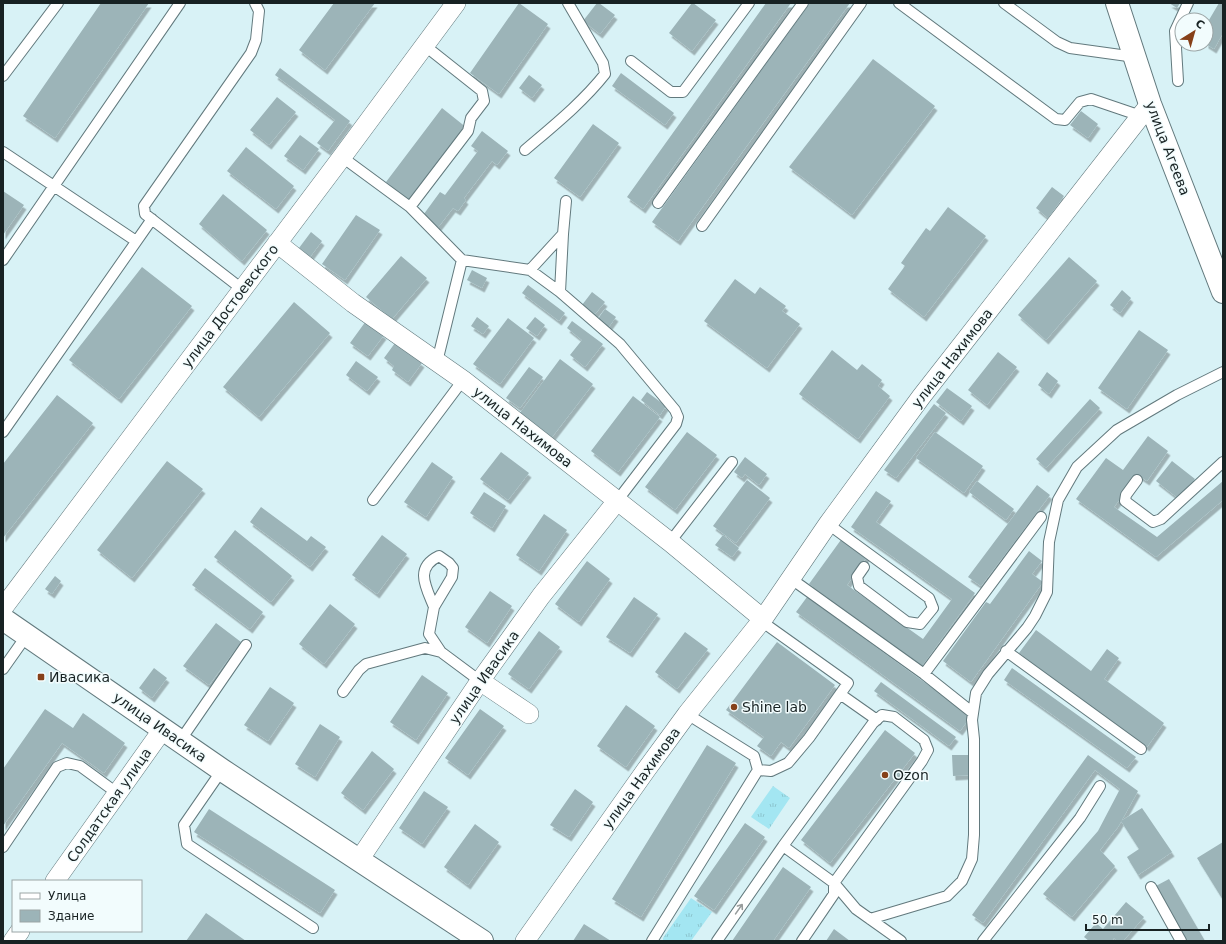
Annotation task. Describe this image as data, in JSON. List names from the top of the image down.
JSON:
{
  "streets": {
    "main road": ["улица Агеева", "улица Ивасика"],
    "street": ["улица Достоевского", "улица Нахимова", "Солдатская улица"]
  },
  "crossings": [
    ["улица Агеева", "улица Нахимова"],
    ["улица Достоевского", "улица Нахимова"],
    ["улица Нахимова", "улица Ивасика"],
    ["улица Ивасика", "Солдатская улица"]
  ],
  "places": {
    "transit": ["Ивасика"],
    "other": ["Shine lab", "Ozon"]
  },
  "legend": ["Улица", "Здание"],
  "scale_bar": "50 m",
  "north": "top right"
}
